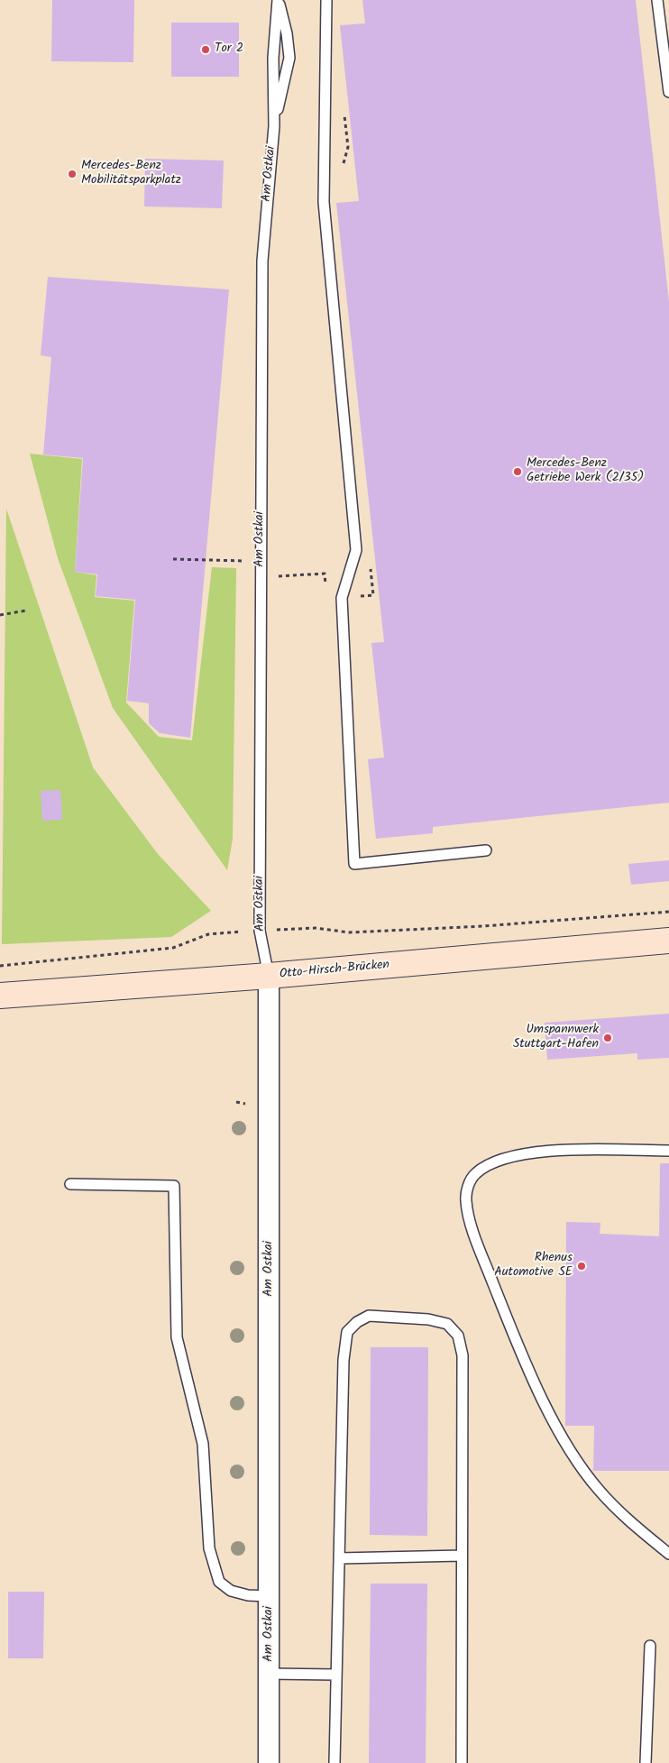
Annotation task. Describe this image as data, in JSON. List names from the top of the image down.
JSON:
{
  "streets": {
    "main road": ["Otto-Hirsch-Brücken"],
    "street": ["Am Ostkai"]
  },
  "crossings": [
    ["Am Ostkai", "Otto-Hirsch-Brücken"]
  ],
  "places": [
    "Tor 2",
    "Mercedes-Benz Mobilitätsparkplatz",
    "Mercedes-Benz Getriebe Werk (2/35)",
    "Umspannwerk Stuttgart-Hafen",
    "Rhenus Automotive SE"
  ]
}
